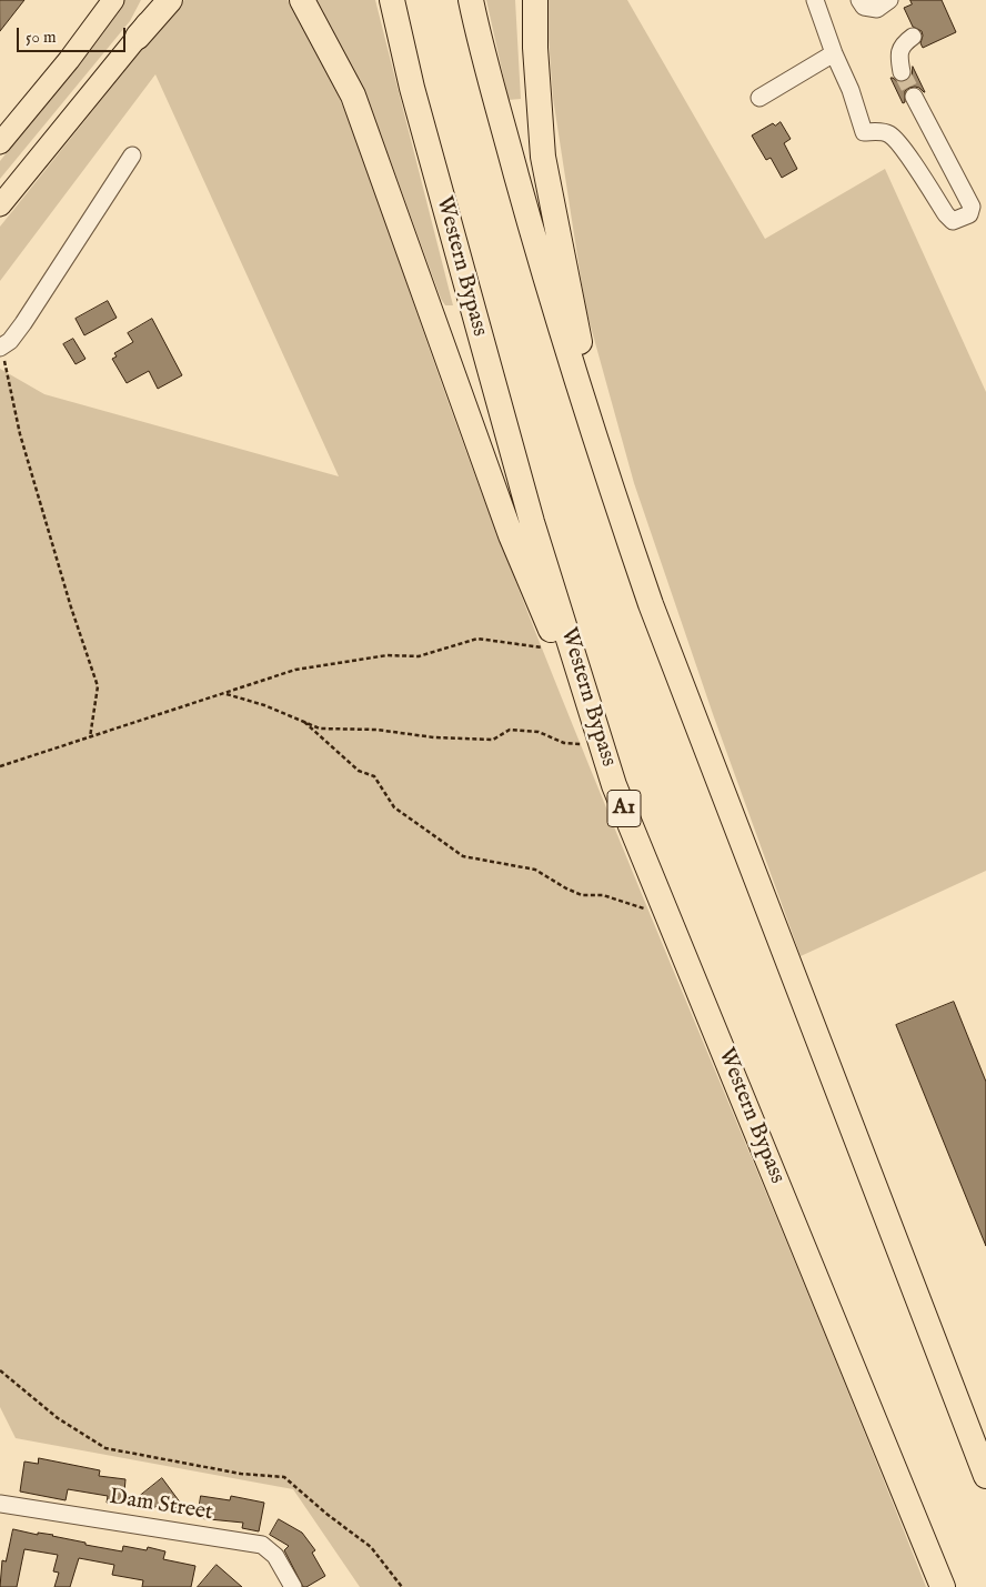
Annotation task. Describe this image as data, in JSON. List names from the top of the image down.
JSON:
{
  "streets": {
    "highway": ["Western Bypass", "A1"],
    "street": ["Dam Street"]
  },
  "scale_bar": "50 m"
}
